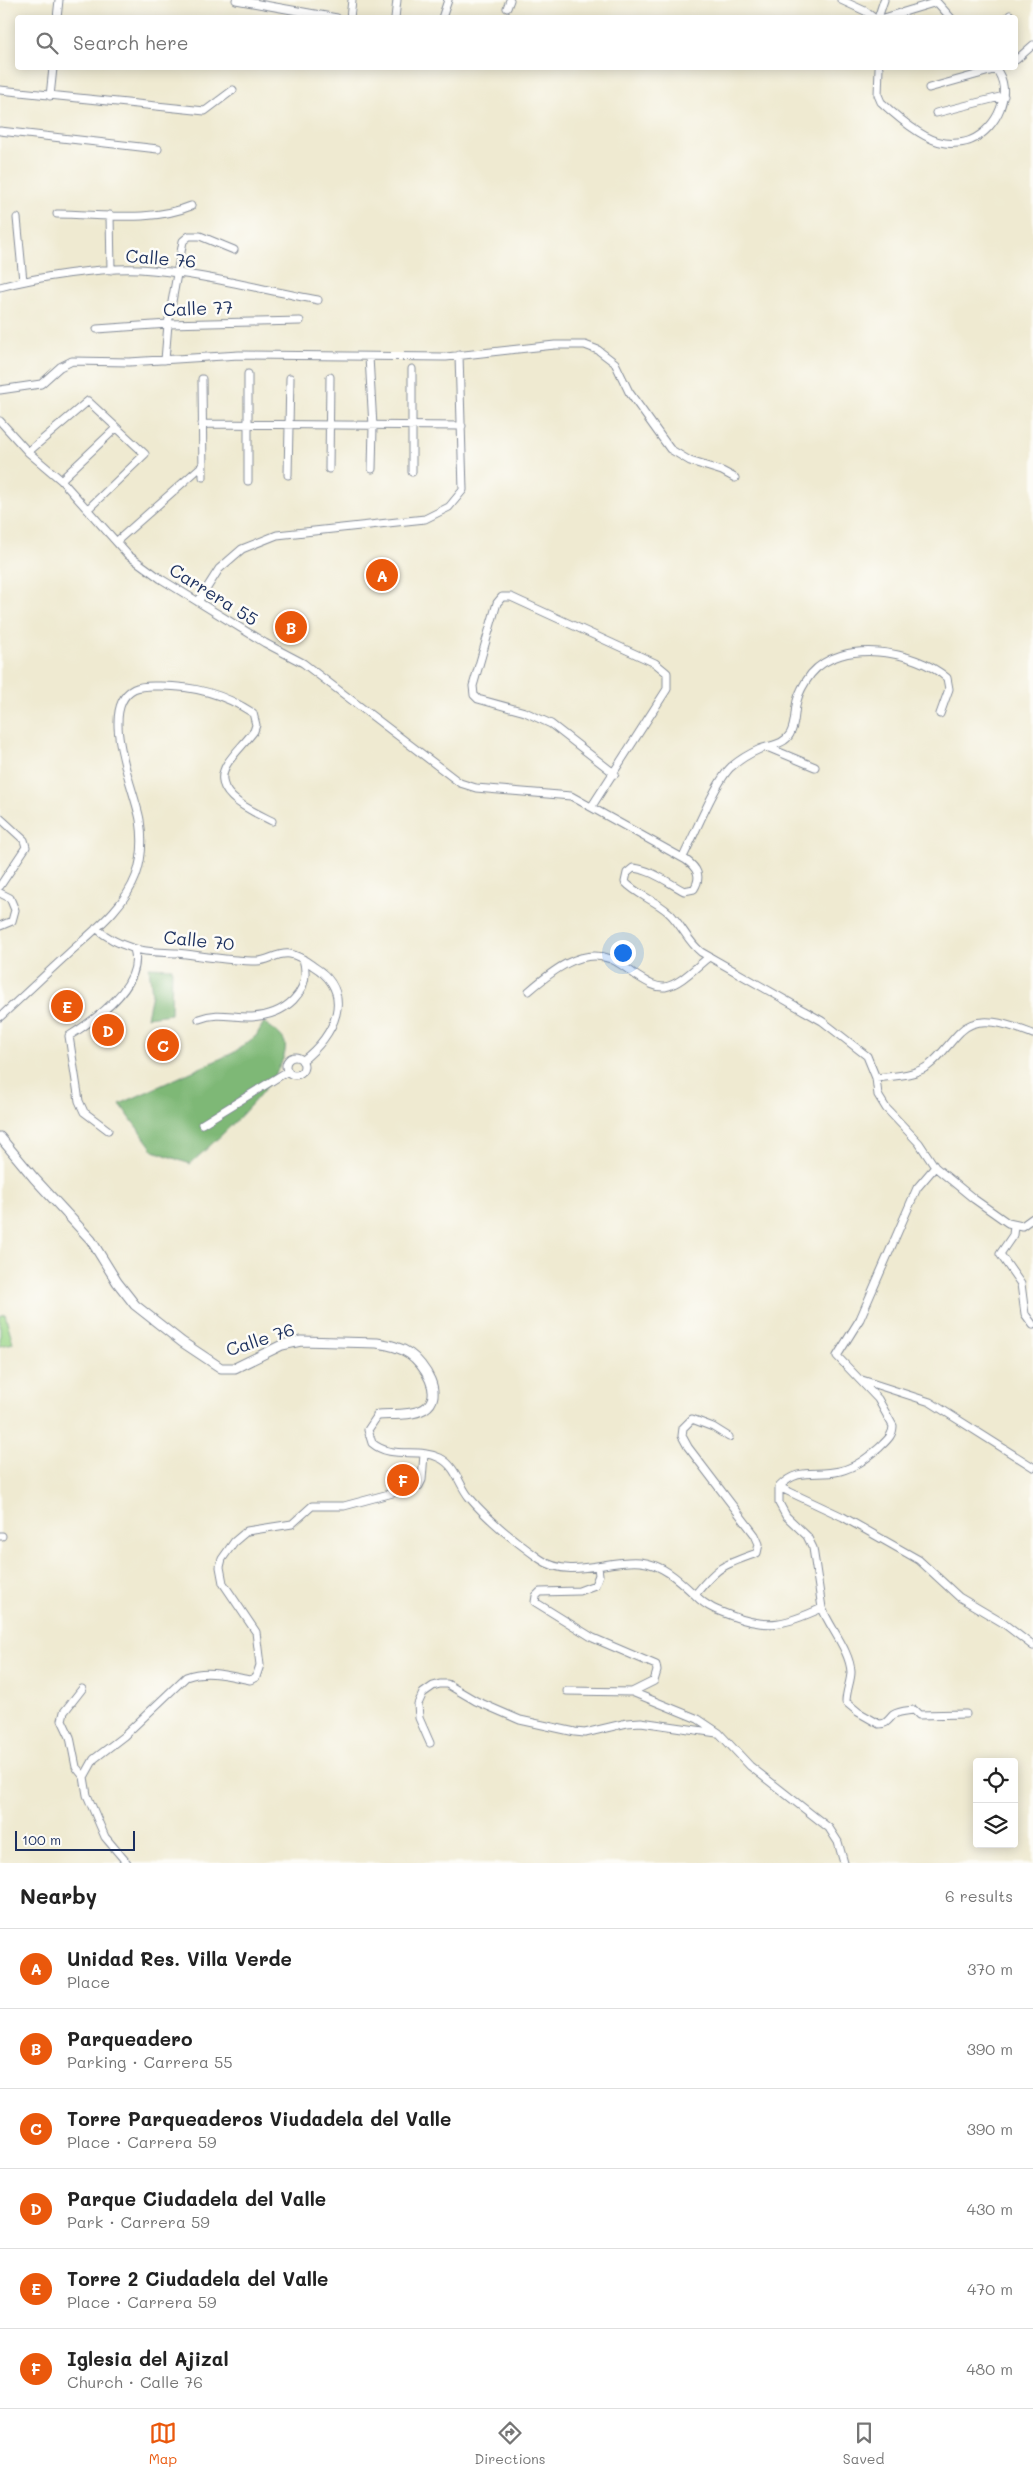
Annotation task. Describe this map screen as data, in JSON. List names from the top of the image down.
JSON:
{
  "streets": {
    "street": [
      "Calle 76",
      "Calle 77",
      "Carrera 55",
      "Calle 70"
    ]
  },
  "scale_bar": "100 m",
  "page": {
    "search": "Search here",
    "pins": [
      "A",
      "B",
      "E",
      "D",
      "C",
      "F"
    ],
    "scale": "100 m",
    "heading": ["Nearby", "6 results"],
    "list": [
      {
        "mark": "A",
        "name": "Unidad Res. Villa Verde",
        "note": "Place",
        "value": "370 m"
      },
      {
        "mark": "B",
        "name": "Parqueadero",
        "note": "Parking · Carrera 55",
        "value": "390 m"
      },
      {
        "mark": "C",
        "name": "Torre Parqueaderos Viudadela del Valle",
        "note": "Place · Carrera 59",
        "value": "390 m"
      },
      {
        "mark": "D",
        "name": "Parque Ciudadela del Valle",
        "note": "Park · Carrera 59",
        "value": "430 m"
      },
      {
        "mark": "E",
        "name": "Torre 2 Ciudadela del Valle",
        "note": "Place · Carrera 59",
        "value": "470 m"
      },
      {
        "mark": "F",
        "name": "Iglesia del Ajizal",
        "note": "Church · Calle 76",
        "value": "480 m"
      }
    ],
    "nav": ["Map", "Directions", "Saved"]
  }
}
